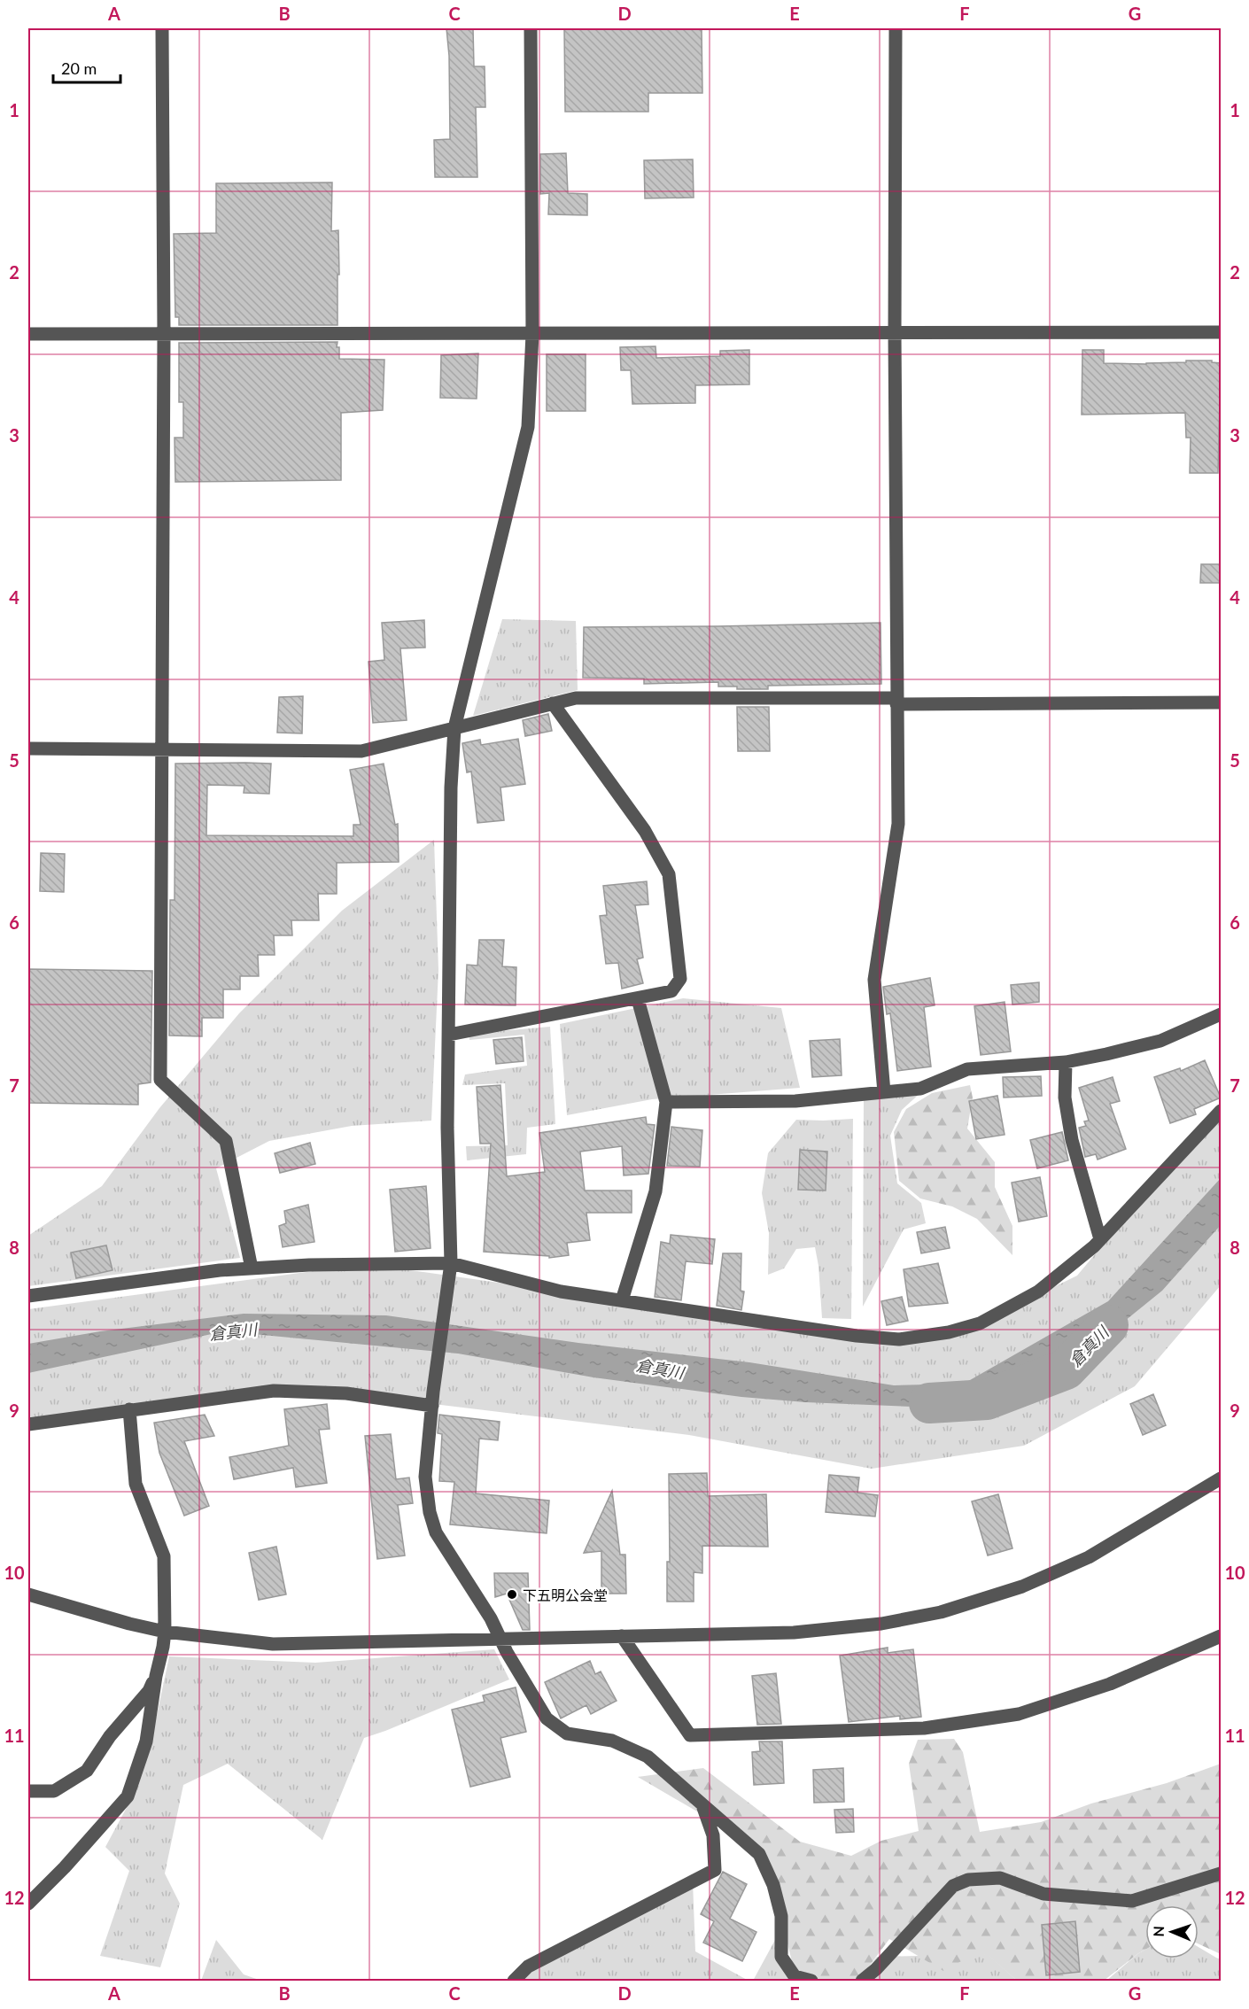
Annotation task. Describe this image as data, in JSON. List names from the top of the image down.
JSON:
{
  "water": ["倉真川"],
  "places": ["下五明公会堂"],
  "scale_bar": "20 m",
  "north": "left",
  "grid": {
    "columns": [
      "A",
      "B",
      "C",
      "D",
      "E",
      "F",
      "G"
    ],
    "rows": [
      "1",
      "2",
      "3",
      "4",
      "5",
      "6",
      "7",
      "8",
      "9",
      "10",
      "11",
      "12"
    ]
  }
}
